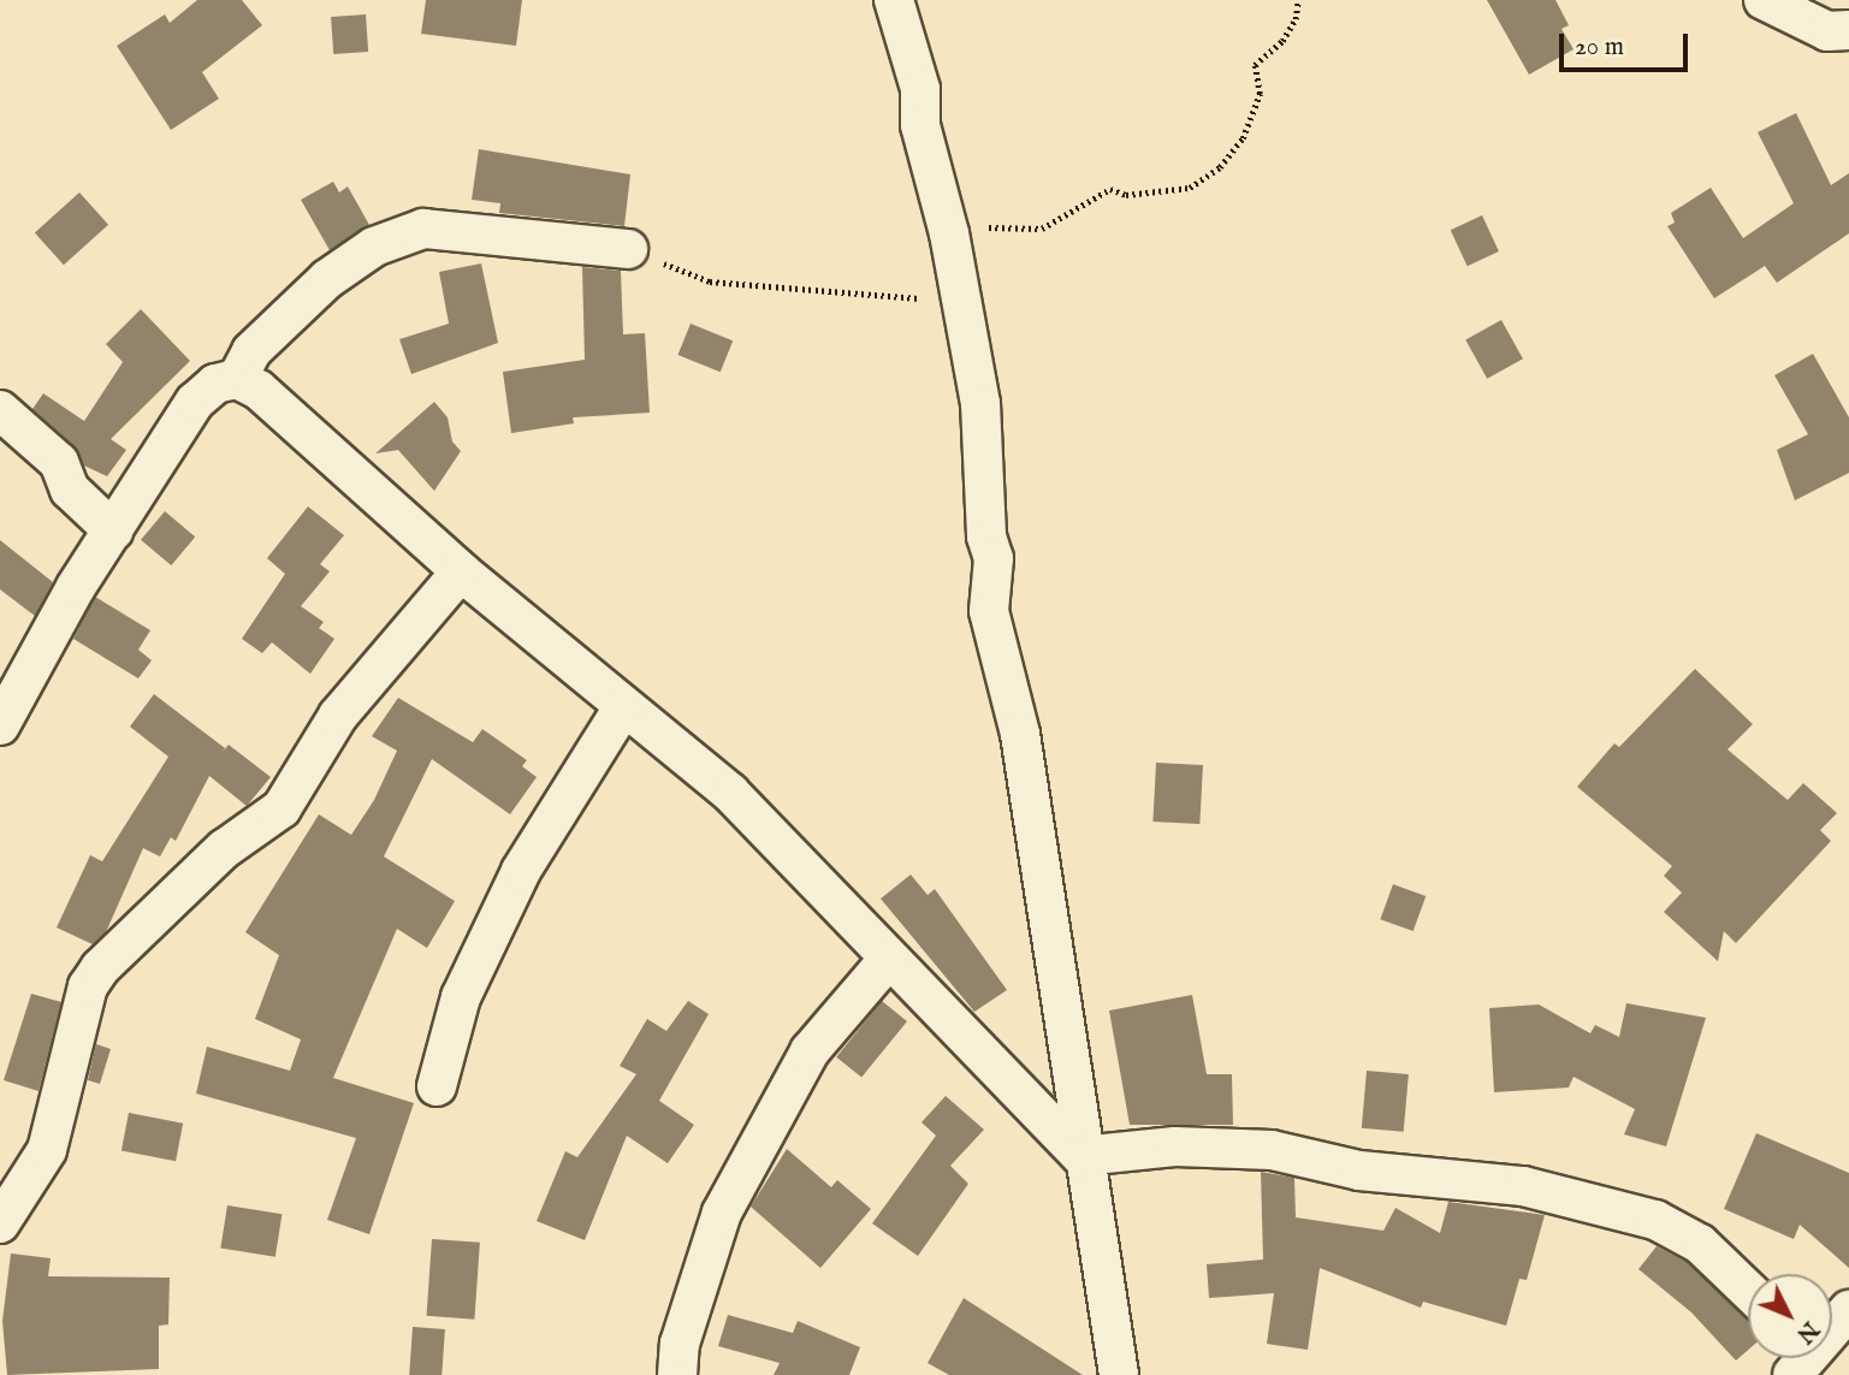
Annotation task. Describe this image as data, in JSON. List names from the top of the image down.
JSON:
{
  "scale_bar": "20 m",
  "north": "bottom right"
}
